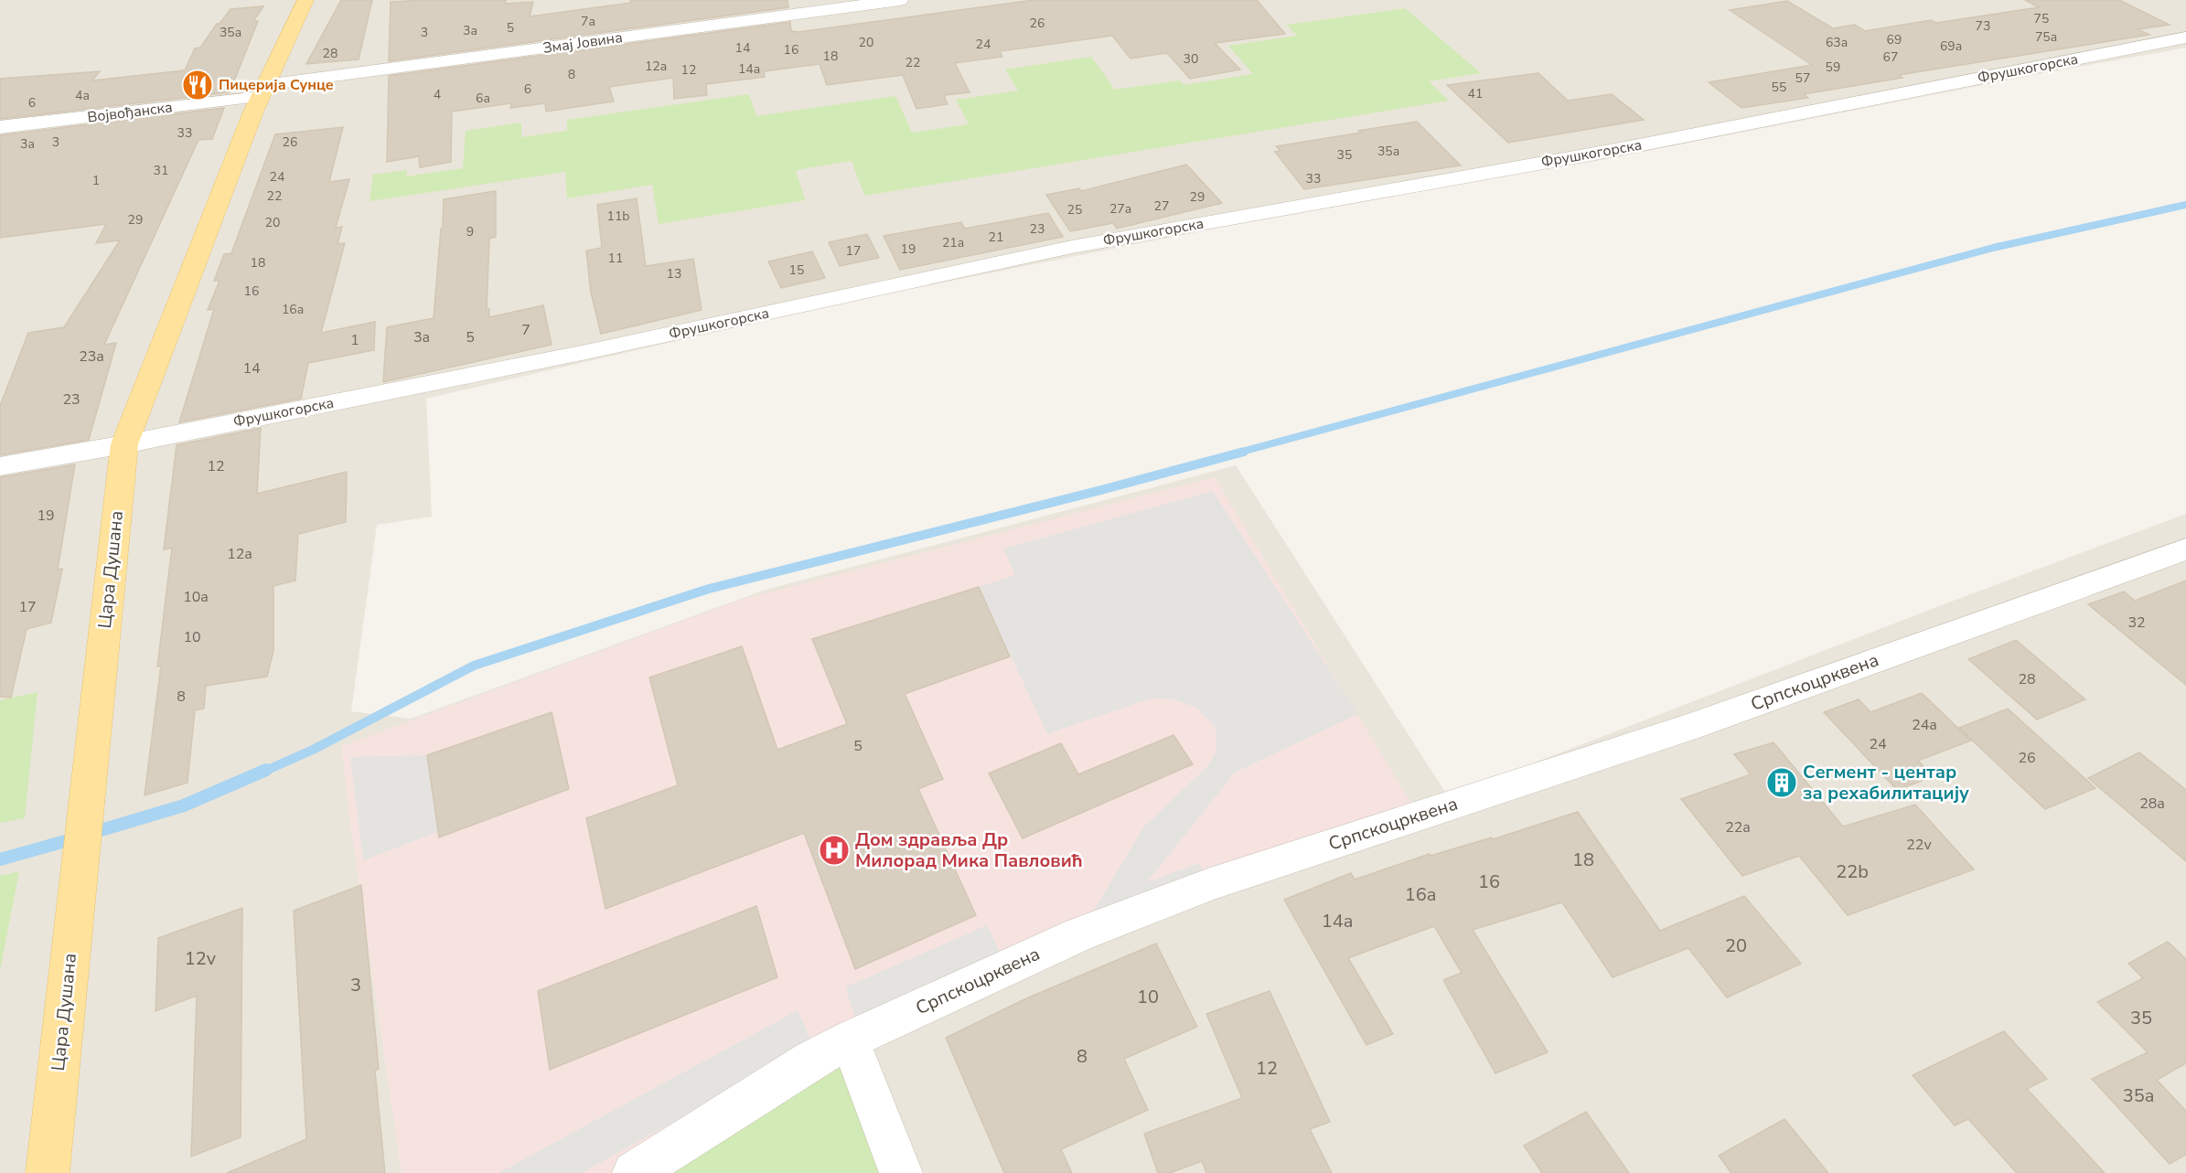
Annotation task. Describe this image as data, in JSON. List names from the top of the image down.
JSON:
{
  "streets": {
    "main road": ["Цара Душана"],
    "street": [
      "Змај Јовина",
      "Фрушкогорска",
      "Војвођанска",
      "Српскоцрквена"
    ]
  },
  "crossings": [
    ["Змај Јовина", "Војвођанска"],
    ["Змај Јовина", "Цара Душана"],
    ["Фрушкогорска", "Цара Душана"],
    ["Војвођанска", "Цара Душана"]
  ],
  "places": {
    "restaurant": ["Пицерија Сунце"],
    "building": ["Сегмент - центар за рехабилитацију"],
    "hospital": ["Дом здравља Др Милорад Мика Павловић"]
  },
  "house_numbers": [
    "75",
    "7a",
    "26",
    "73",
    "5",
    "3a",
    "35a",
    "3",
    "75a",
    "69",
    "20",
    "63a",
    "24",
    "69a",
    "14",
    "16",
    "28",
    "18",
    "67",
    "30",
    "22",
    "12a",
    "59",
    "14a",
    "12",
    "8",
    "57",
    "55",
    "6",
    "41",
    "4",
    "4a",
    "6a",
    "6",
    "33",
    "3",
    "26",
    "3a",
    "35a",
    "35",
    "31",
    "24",
    "33",
    "1",
    "22",
    "29",
    "27",
    "27a",
    "25",
    "11b",
    "29",
    "20",
    "23",
    "9",
    "21",
    "21a",
    "19",
    "17",
    "11",
    "18",
    "15",
    "13",
    "16",
    "16a",
    "7",
    "3a",
    "5",
    "1",
    "23a",
    "14",
    "23",
    "12",
    "19",
    "12a",
    "10a",
    "17",
    "32",
    "10",
    "28",
    "8",
    "24a",
    "24",
    "5",
    "26",
    "28a",
    "22a",
    "22v",
    "18",
    "22b",
    "16",
    "16a",
    "14a",
    "20",
    "12v",
    "3",
    "10",
    "35",
    "8",
    "12",
    "35a"
  ]
}
